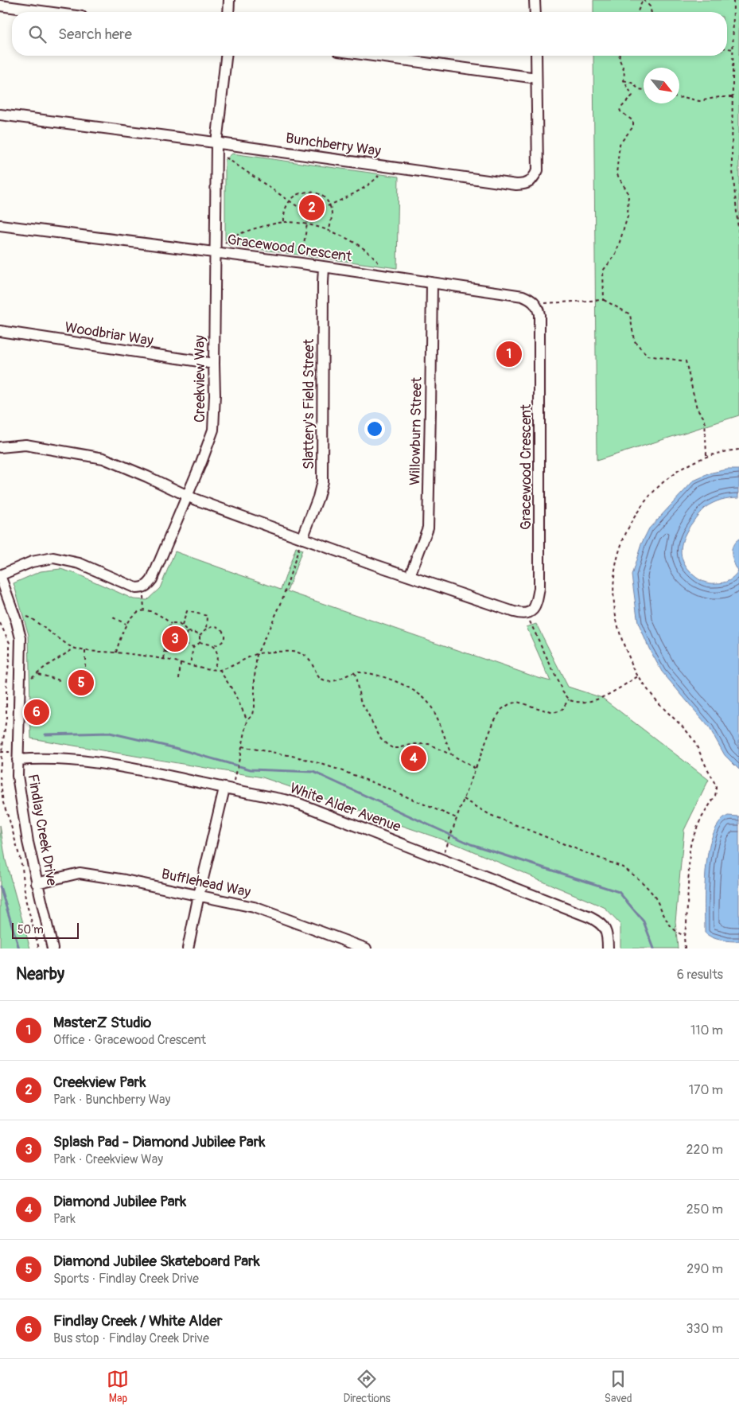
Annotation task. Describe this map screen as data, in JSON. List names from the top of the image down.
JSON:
{
  "streets": {
    "street": [
      "Bunchberry Way",
      "Gracewood Crescent",
      "Woodbriar Way",
      "Creekview Way",
      "Slattery's Field Street",
      "Willowburn Street",
      "White Alder Avenue",
      "Findlay Creek Drive",
      "Bufflehead Way"
    ]
  },
  "crossings": [
    ["Bunchberry Way", "Creekview Way"],
    ["Gracewood Crescent", "Creekview Way"],
    ["Gracewood Crescent", "Slattery's Field Street"],
    ["Gracewood Crescent", "Willowburn Street"],
    ["Woodbriar Way", "Creekview Way"],
    ["White Alder Avenue", "Findlay Creek Drive"],
    ["Findlay Creek Drive", "Bufflehead Way"]
  ],
  "scale_bar": "50 m",
  "north": "bottom right",
  "page": {
    "search": "Search here",
    "pins": [
      "2",
      "1",
      "3",
      "5",
      "6",
      "4"
    ],
    "scale": "50 m",
    "heading": ["Nearby", "6 results"],
    "list": [
      {
        "mark": "1",
        "name": "MasterZ Studio",
        "note": "Office · Gracewood Crescent",
        "value": "110 m"
      },
      {
        "mark": "2",
        "name": "Creekview Park",
        "note": "Park · Bunchberry Way",
        "value": "170 m"
      },
      {
        "mark": "3",
        "name": "Splash Pad - Diamond Jubilee Park",
        "note": "Park · Creekview Way",
        "value": "220 m"
      },
      {
        "mark": "4",
        "name": "Diamond Jubilee Park",
        "note": "Park",
        "value": "250 m"
      },
      {
        "mark": "5",
        "name": "Diamond Jubilee Skateboard Park",
        "note": "Sports · Findlay Creek Drive",
        "value": "290 m"
      },
      {
        "mark": "6",
        "name": "Findlay Creek / White Alder",
        "note": "Bus stop · Findlay Creek Drive",
        "value": "330 m"
      }
    ],
    "nav": ["Map", "Directions", "Saved"]
  }
}
